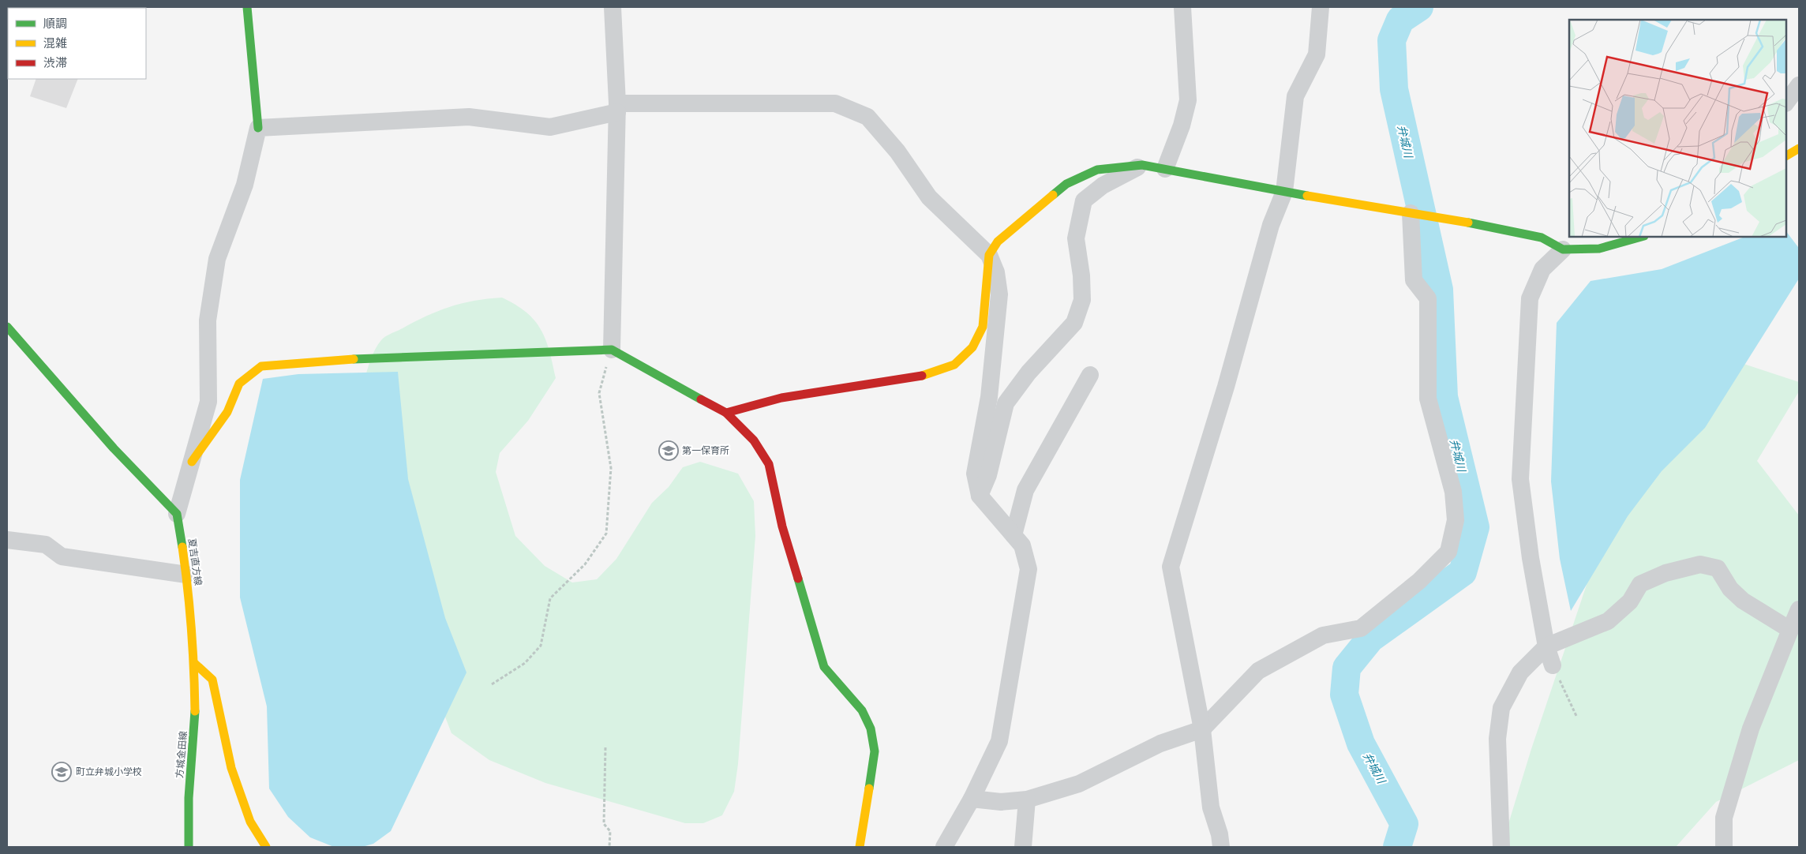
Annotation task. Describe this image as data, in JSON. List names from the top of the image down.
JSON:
{
  "streets": {
    "street": ["夏吉直方線", "方城金田線"]
  },
  "crossings": [
    ["夏吉直方線", "方城金田線"]
  ],
  "water": ["弁城川"],
  "places": {
    "school or university": ["第一保育所", "町立弁城小学校"]
  },
  "legend": ["順調", "混雑", "渋滞"]
}
